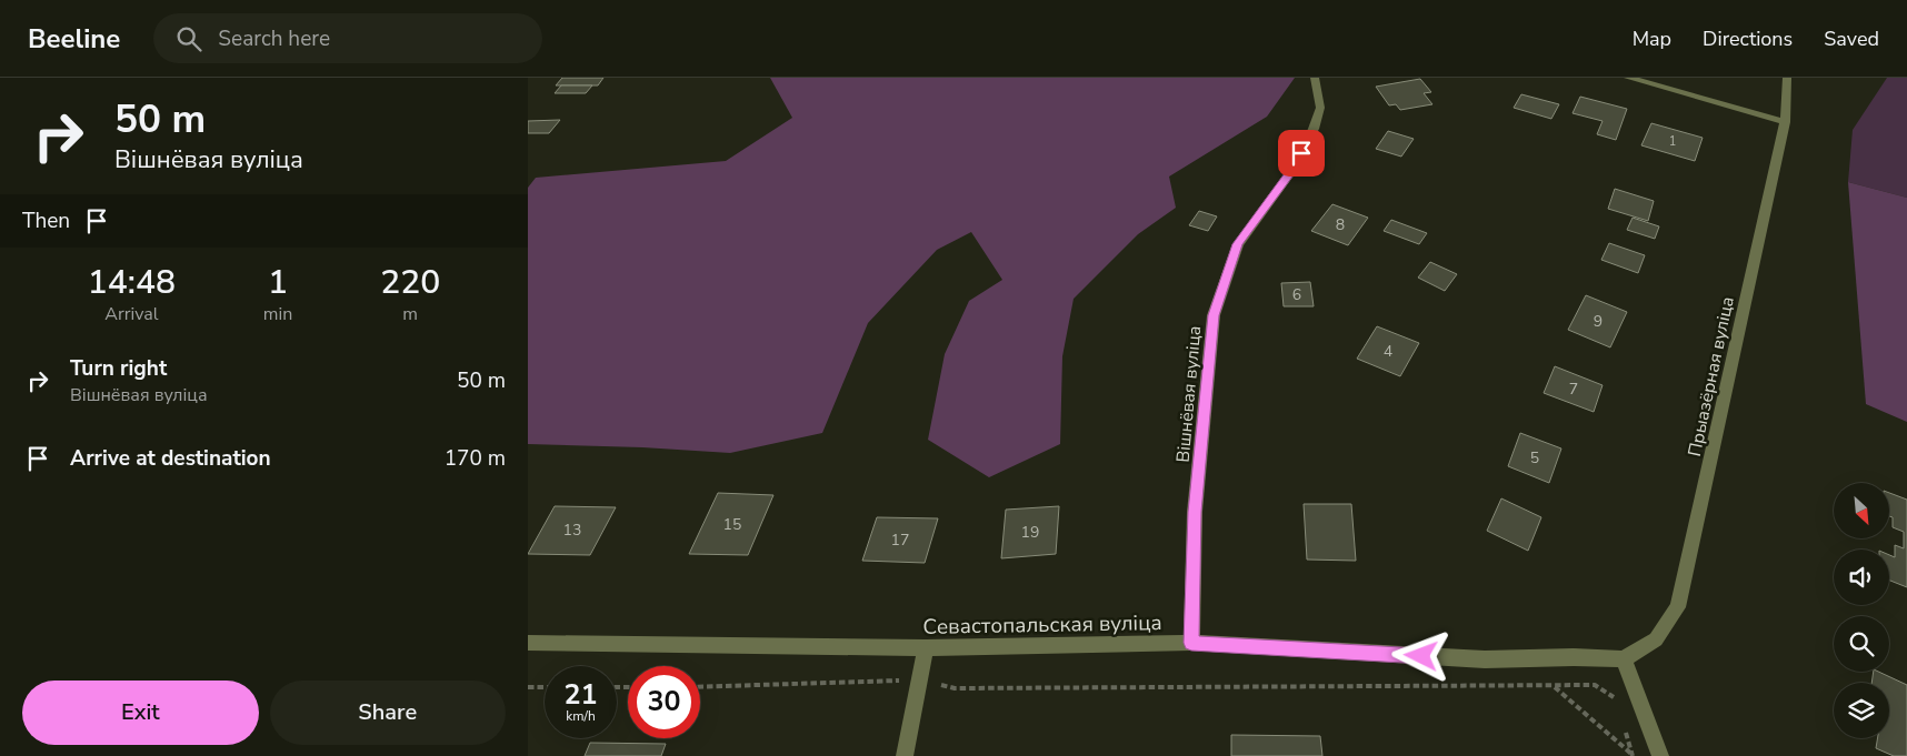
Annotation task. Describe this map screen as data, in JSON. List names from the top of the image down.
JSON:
{
  "streets": {
    "street": ["Прыазёрная вуліца", "Вішнёвая вуліца", "Севастопальская вуліца"]
  },
  "crossings": [
    ["Прыазёрная вуліца", "Севастопальская вуліца"],
    ["Вішнёвая вуліца", "Севастопальская вуліца"]
  ],
  "house_numbers": [
    "1",
    "8",
    "6",
    "9",
    "4",
    "7",
    "5",
    "15",
    "13",
    "19",
    "17"
  ],
  "north": "bottom right",
  "page": {
    "header": "Beeline",
    "search": "Search here",
    "nav": ["Map", "Directions", "Saved"],
    "turn": ["50 m", "Вішнёвая вуліца"],
    "then": "Then",
    "eta": [
      "14:48",
      "Arrival",
      "1",
      "min",
      "220",
      "m"
    ],
    "list": [
      {
        "name": "Turn right",
        "note": "Вішнёвая вуліца",
        "value": "50 m"
      },
      {
        "name": "Arrive at destination",
        "value": "170 m"
      }
    ],
    "speed": "21 km/h",
    "limit": "30",
    "buttons": ["Exit", "Share"]
  }
}
